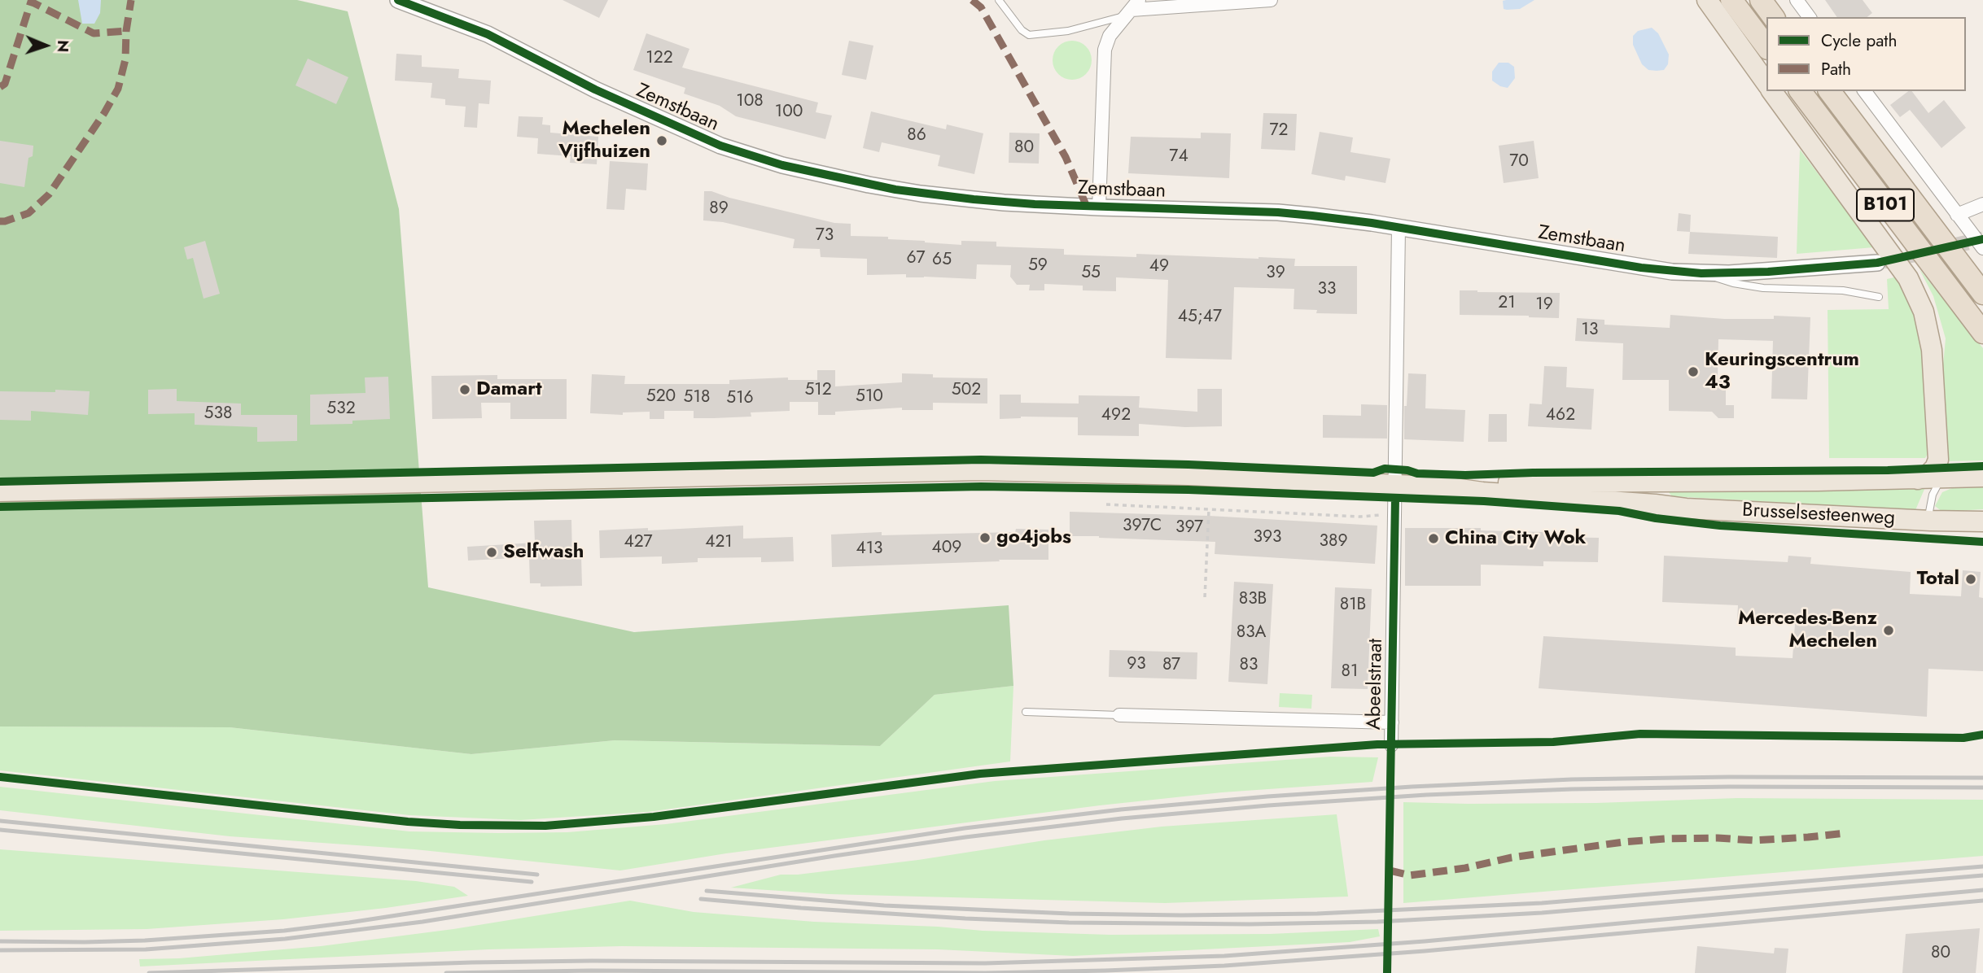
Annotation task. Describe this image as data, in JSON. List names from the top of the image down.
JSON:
{
  "streets": {
    "highway": ["B101"],
    "main road": ["Brusselsesteenweg"],
    "street": ["Zemstbaan", "Abeelstraat"]
  },
  "crossings": [
    ["Zemstbaan", "Abeelstraat"],
    ["B101", "Brusselsesteenweg"],
    ["Brusselsesteenweg", "Abeelstraat"]
  ],
  "places": [
    "Mechelen Vijfhuizen",
    "Keuringscentrum 43",
    "Damart",
    "go4jobs",
    "China City Wok",
    "Selfwash",
    "Total",
    "Mercedes-Benz Mechelen"
  ],
  "house_numbers": [
    "122",
    "108",
    "100",
    "72",
    "86",
    "80",
    "74",
    "70",
    "89",
    "73",
    "67",
    "65",
    "59",
    "49",
    "55",
    "39",
    "33",
    "21",
    "19",
    "45;47",
    "13",
    "512",
    "502",
    "520",
    "510",
    "518",
    "516",
    "532",
    "538",
    "492",
    "462",
    "397C",
    "397",
    "393",
    "389",
    "427",
    "421",
    "409",
    "413",
    "83B",
    "81B",
    "83A",
    "93",
    "87",
    "83",
    "81",
    "80"
  ],
  "legend": ["Cycle path", "Path"],
  "north": "right"
}
